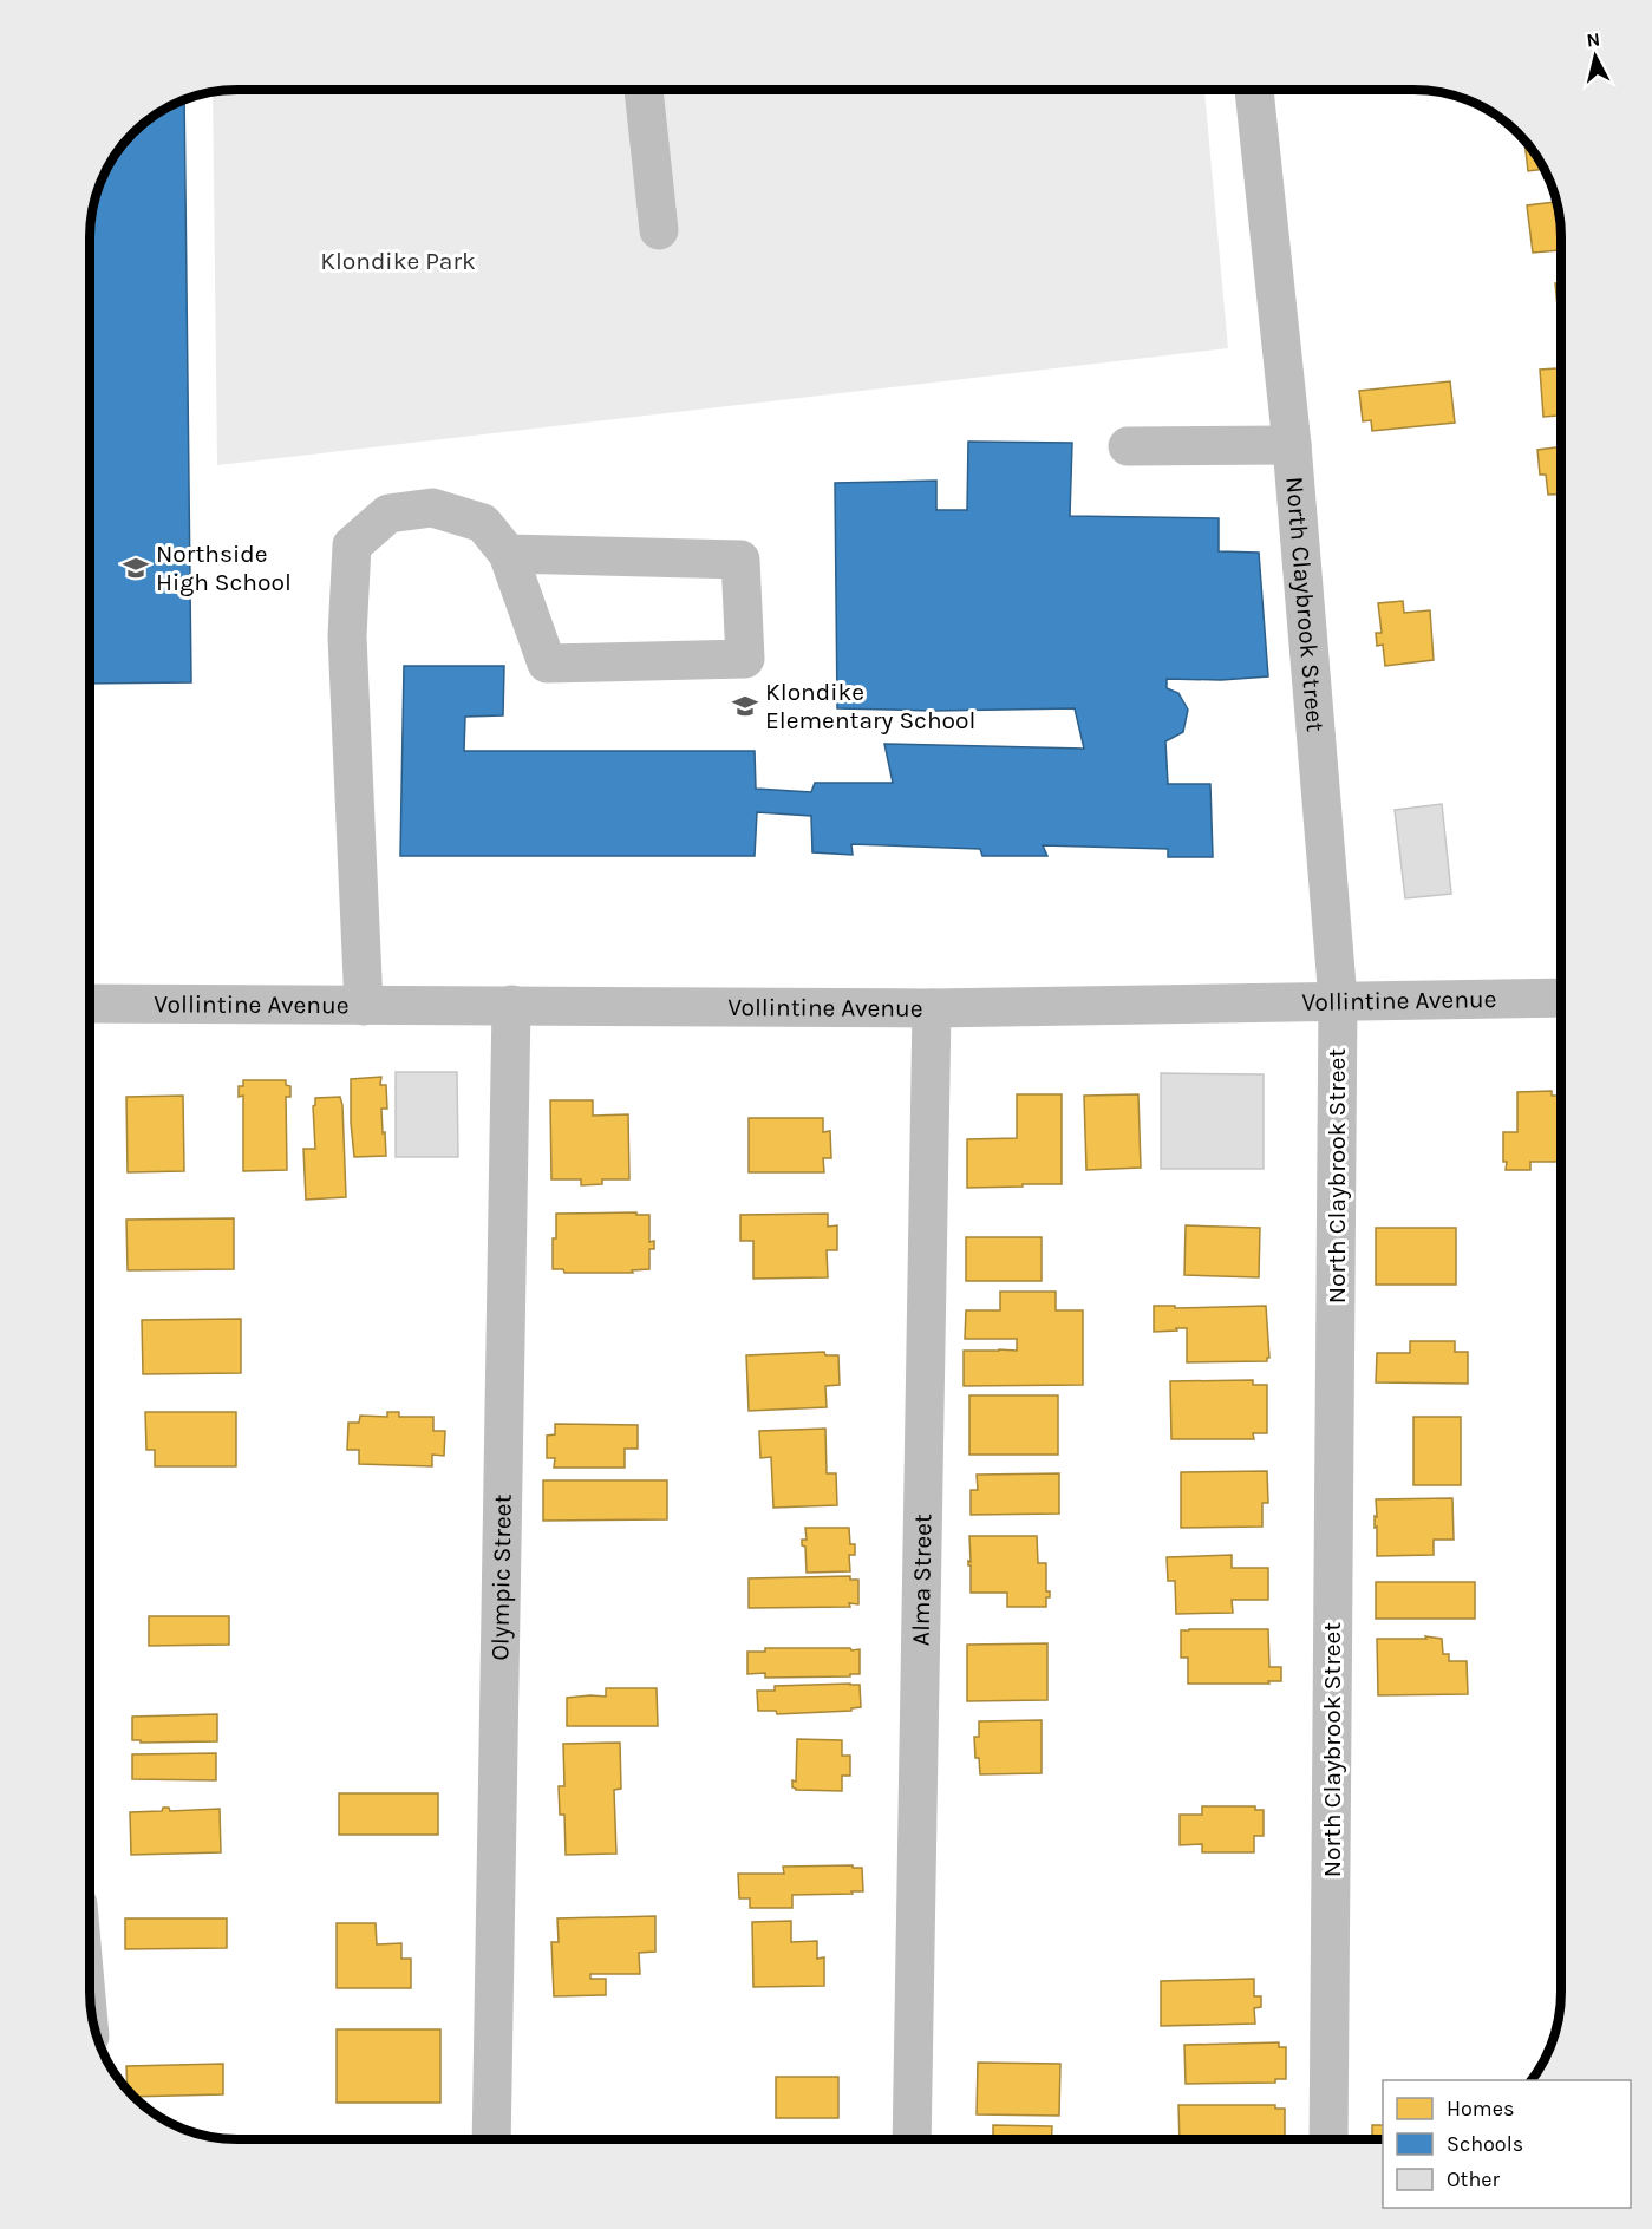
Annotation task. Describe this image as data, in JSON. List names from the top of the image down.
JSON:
{
  "streets": {
    "street": [
      "North Claybrook Street",
      "Vollintine Avenue",
      "Olympic Street",
      "Alma Street"
    ]
  },
  "crossings": [
    ["North Claybrook Street", "Vollintine Avenue"],
    ["Vollintine Avenue", "Olympic Street"],
    ["Vollintine Avenue", "Alma Street"]
  ],
  "parks": ["Klondike Park"],
  "places": {
    "school or university": ["Northside High School", "Klondike Elementary School"]
  },
  "legend": ["Homes", "Schools", "Other"],
  "north": "top"
}
